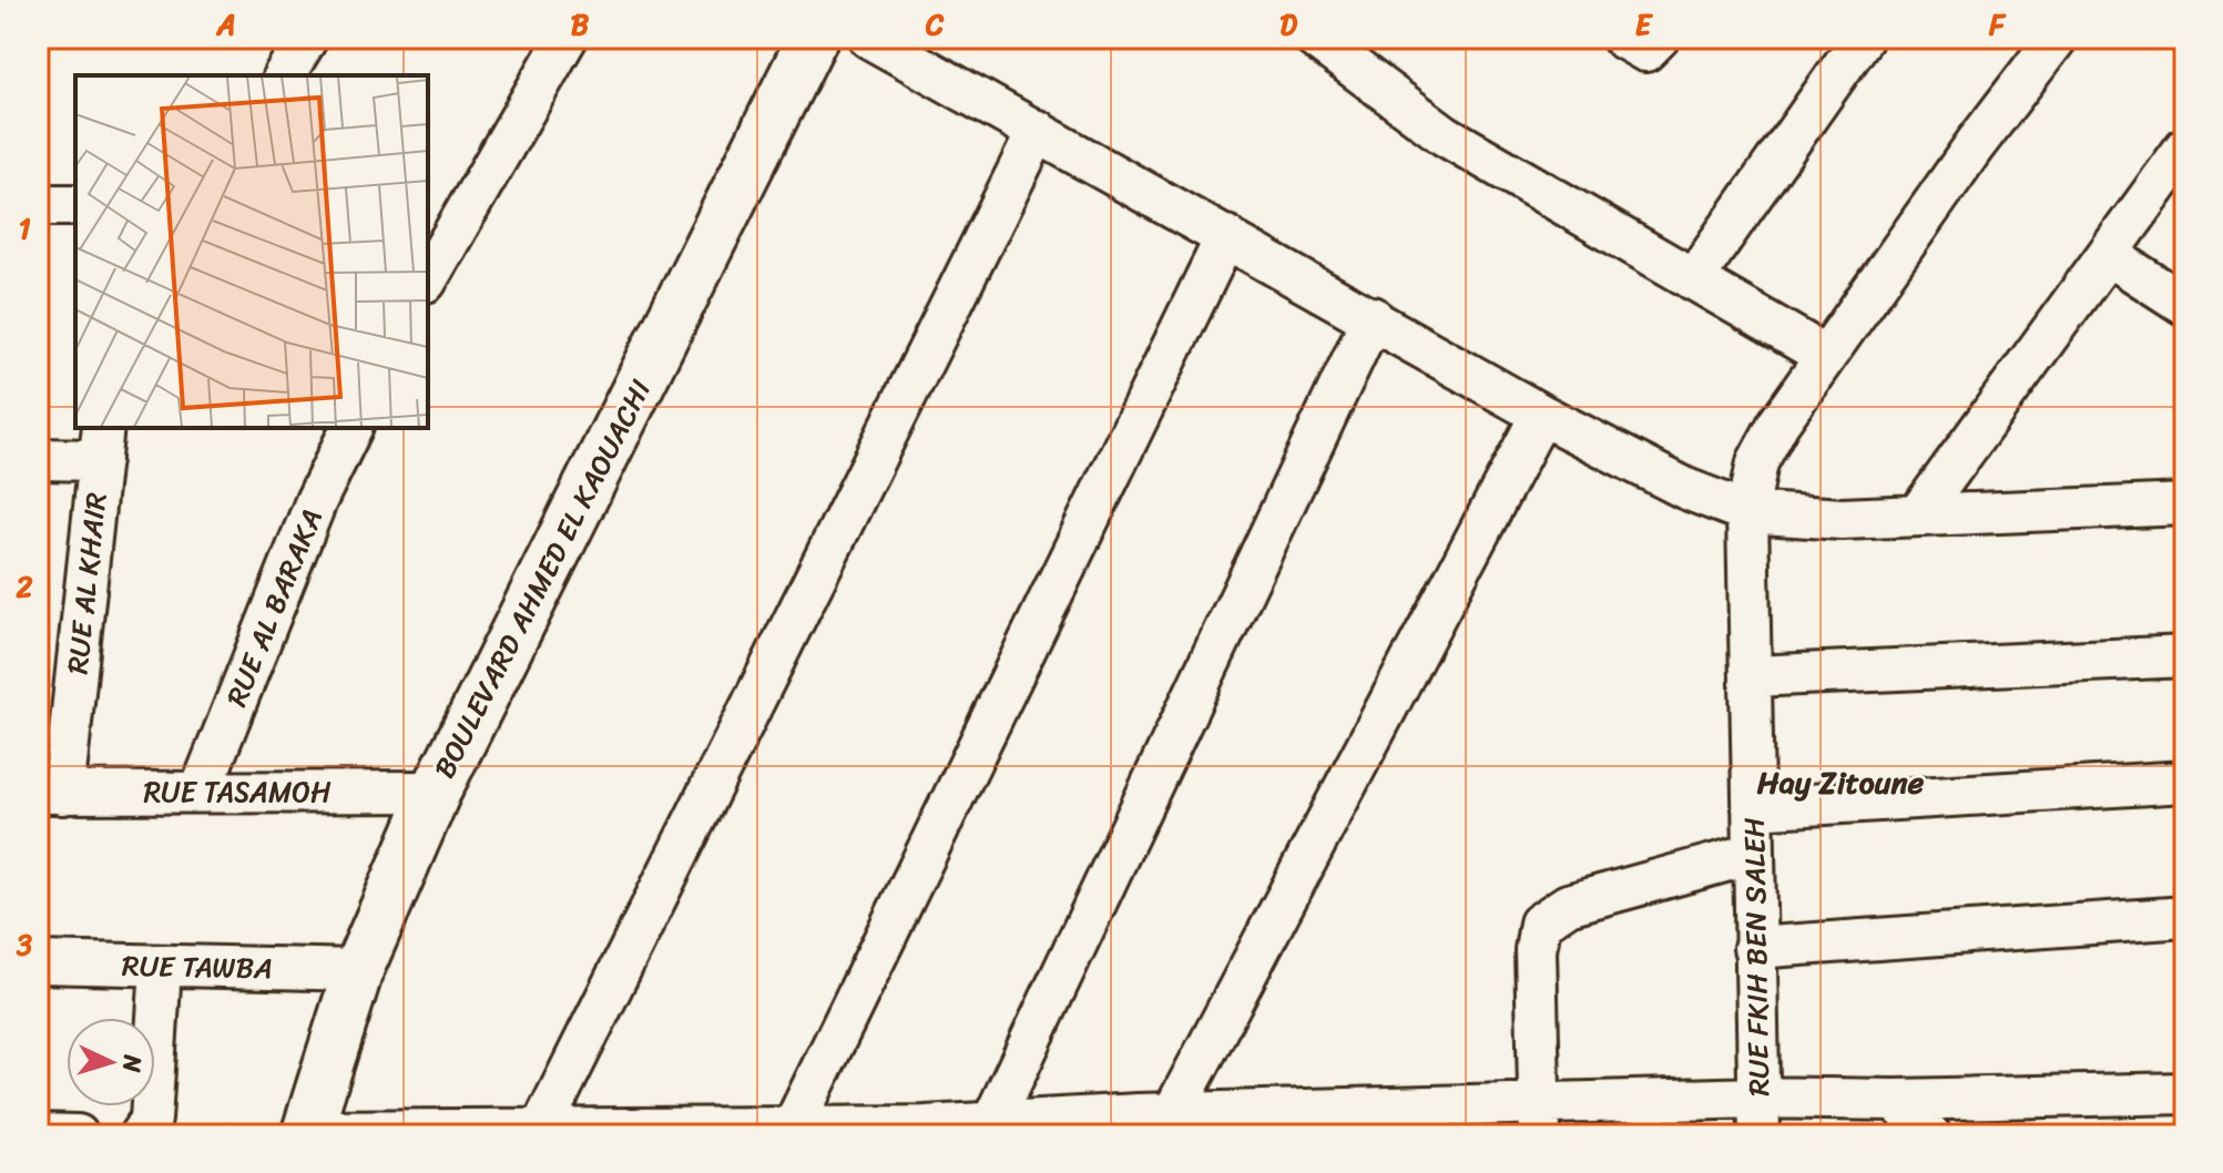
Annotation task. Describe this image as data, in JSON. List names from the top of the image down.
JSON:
{
  "streets": {
    "street": [
      "BOULEVARD AHMED EL KAOUACHI",
      "RUE AL KHAIR",
      "RUE AL BARAKA",
      "RUE TASAMOH",
      "RUE FKIH BEN SALEH",
      "RUE TAWBA"
    ]
  },
  "crossings": [
    ["BOULEVARD AHMED EL KAOUACHI", "RUE TASAMOH"],
    ["BOULEVARD AHMED EL KAOUACHI", "RUE TAWBA"],
    ["RUE AL KHAIR", "RUE TASAMOH"],
    ["RUE AL BARAKA", "RUE TASAMOH"]
  ],
  "districts": ["Hay Zitoune"],
  "north": "right",
  "grid": {
    "columns": [
      "A",
      "B",
      "C",
      "D",
      "E",
      "F"
    ],
    "rows": ["1", "2", "3"]
  }
}
